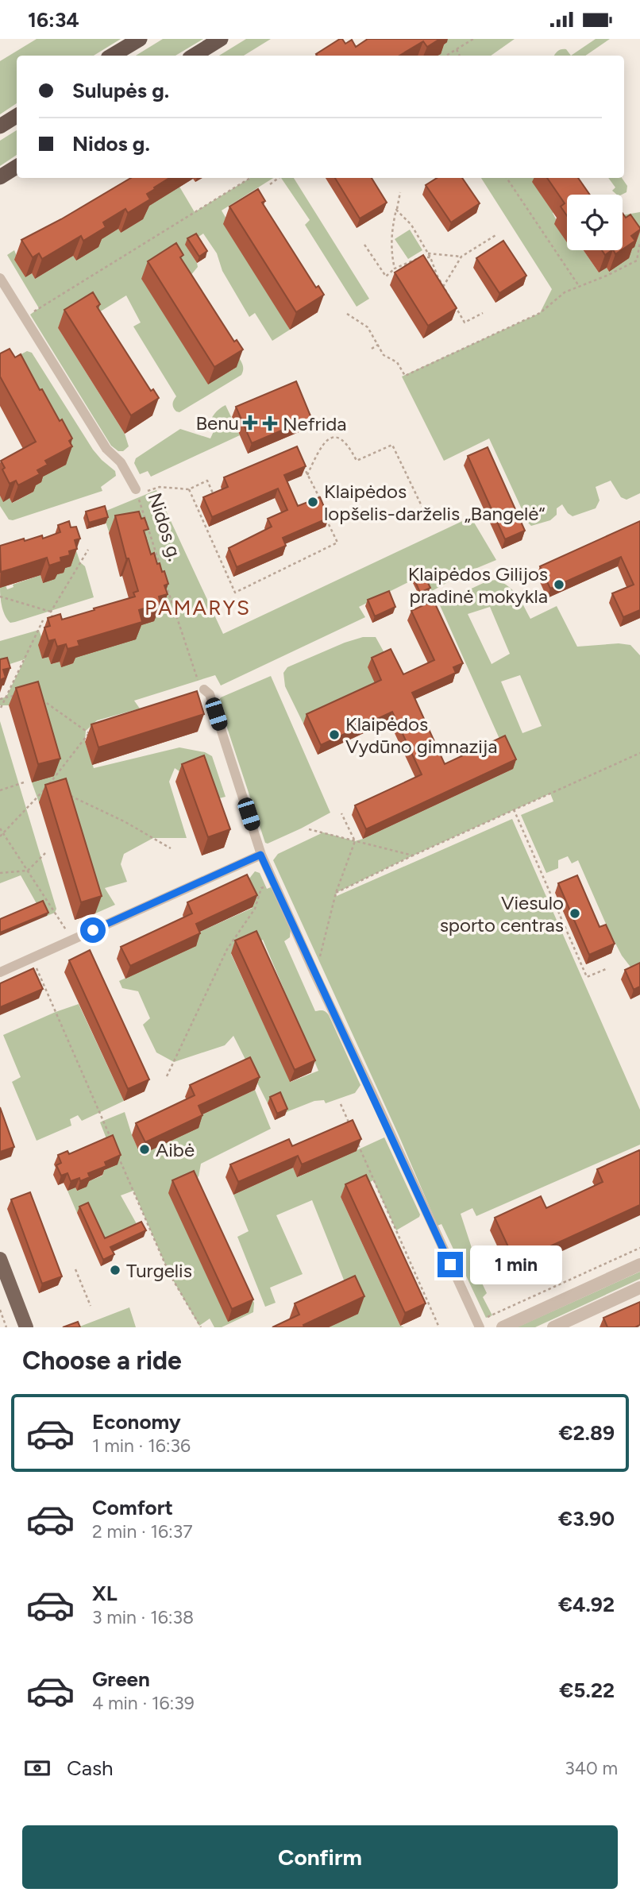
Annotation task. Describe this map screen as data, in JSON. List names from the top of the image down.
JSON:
{
  "streets": {
    "street": ["Nidos g."]
  },
  "districts": ["PAMARYS"],
  "places": {
    "health": ["Benu", "Nefrida"],
    "other": [
      "Klaipėdos lopšelis-darželis „Bangelė“",
      "Klaipėdos Gilijos pradinė mokykla",
      "Klaipėdos Vydūno gimnazija",
      "Viesulo sporto centras",
      "Aibė",
      "Turgelis"
    ]
  },
  "page": {
    "status": "16:34",
    "banner": ["Sulupės g.", "Nidos g."],
    "bubble": "1 min",
    "heading": "Choose a ride",
    "list": [
      {
        "name": "Economy",
        "note": "1 min · 16:36",
        "value": "€2.89"
      },
      {
        "name": "Comfort",
        "note": "2 min · 16:37",
        "value": "€3.90"
      },
      {
        "name": "XL",
        "note": "3 min · 16:38",
        "value": "€4.92"
      },
      {
        "name": "Green",
        "note": "4 min · 16:39",
        "value": "€5.22"
      }
    ],
    "pay": ["Cash", "340 m"],
    "buttons": "Confirm"
  }
}
